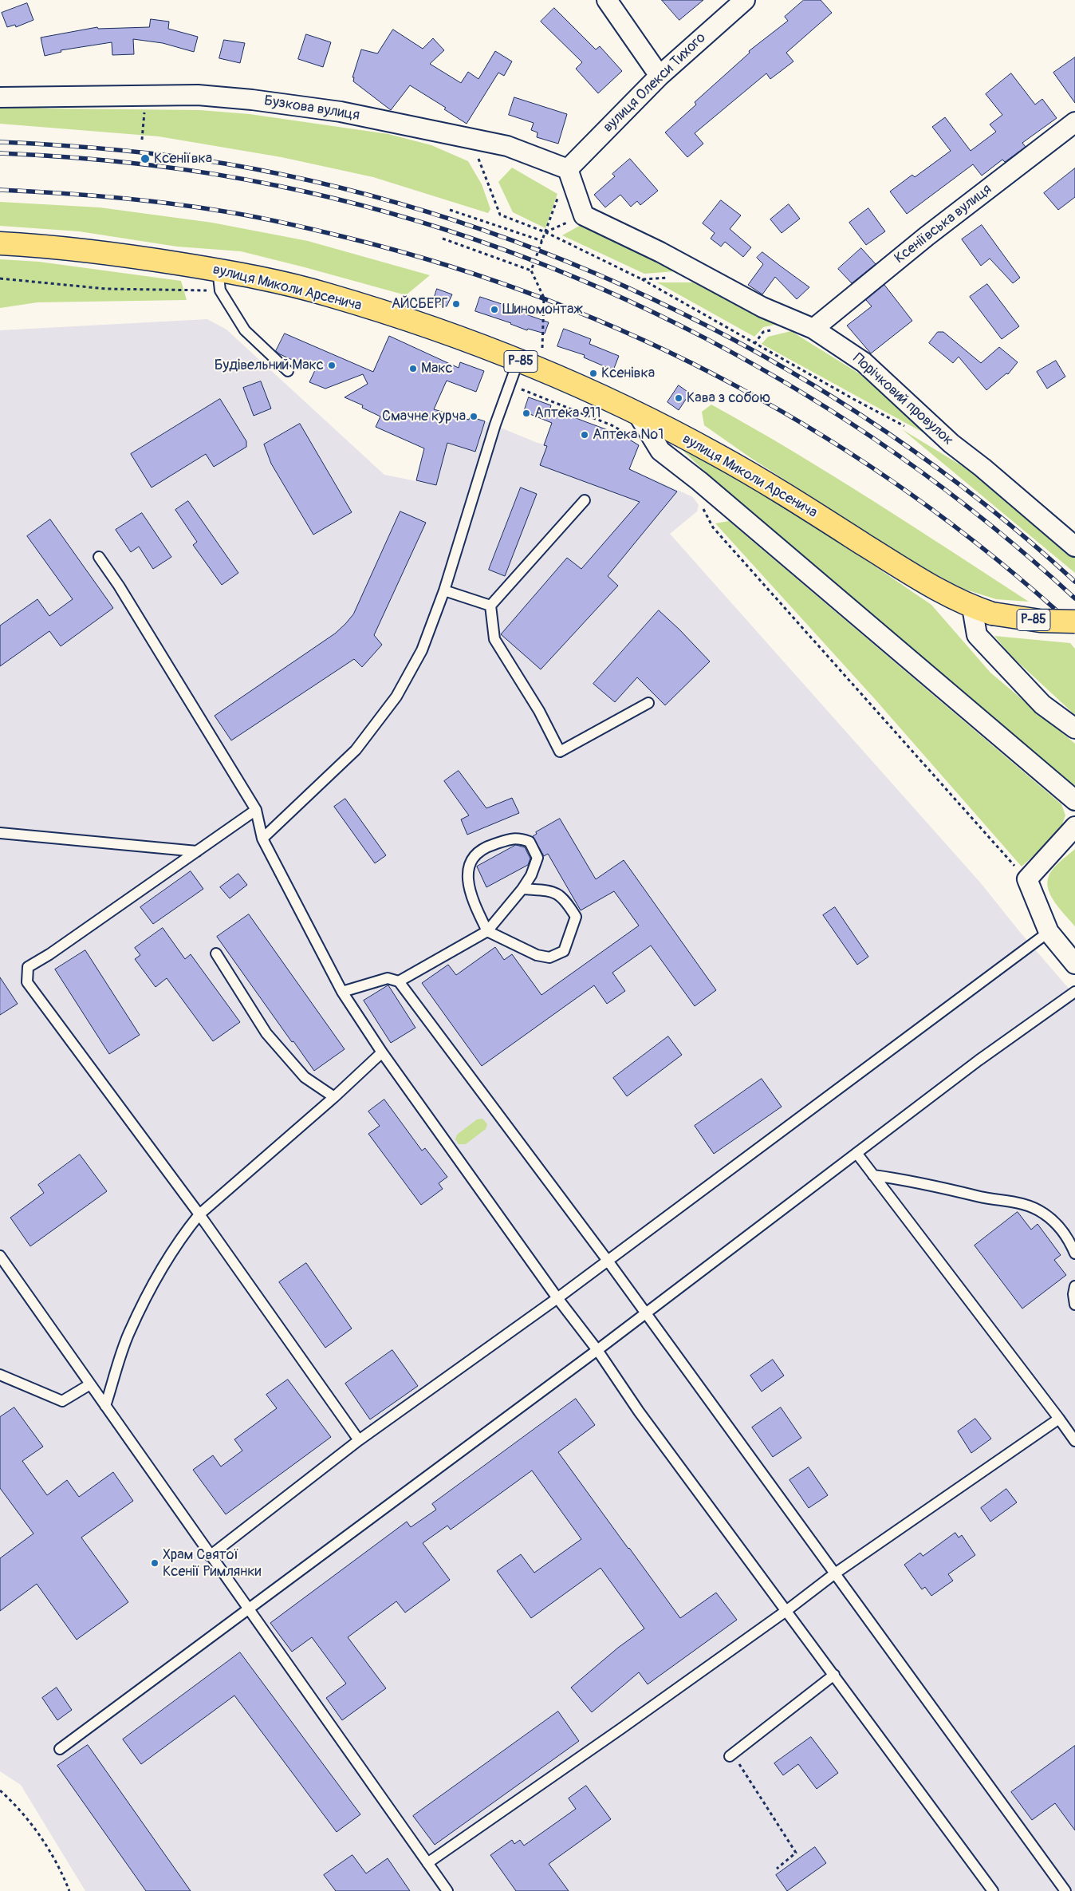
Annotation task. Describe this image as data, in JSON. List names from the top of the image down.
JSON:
{
  "streets": {
    "main road": ["вулиця Миколи Арсенича", "Р-85"],
    "street": [
      "вулиця Олекси Тихого",
      "Бузкова вулиця",
      "Ксеніївська вулиця",
      "Порічковий провулок"
    ]
  },
  "crossings": [
    ["вулиця Олекси Тихого", "Бузкова вулиця"],
    ["Ксеніївська вулиця", "Порічковий провулок"]
  ],
  "places": [
    "Ксеніївка",
    "АЙСБЕРГ",
    "Шиномонтаж",
    "Будівельний Макс",
    "Макс",
    "Ксенівка",
    "Кава з собою",
    "Аптека 911",
    "Смачне курча",
    "Аптека №1",
    "Храм Святої Ксенії Римлянки"
  ]
}
